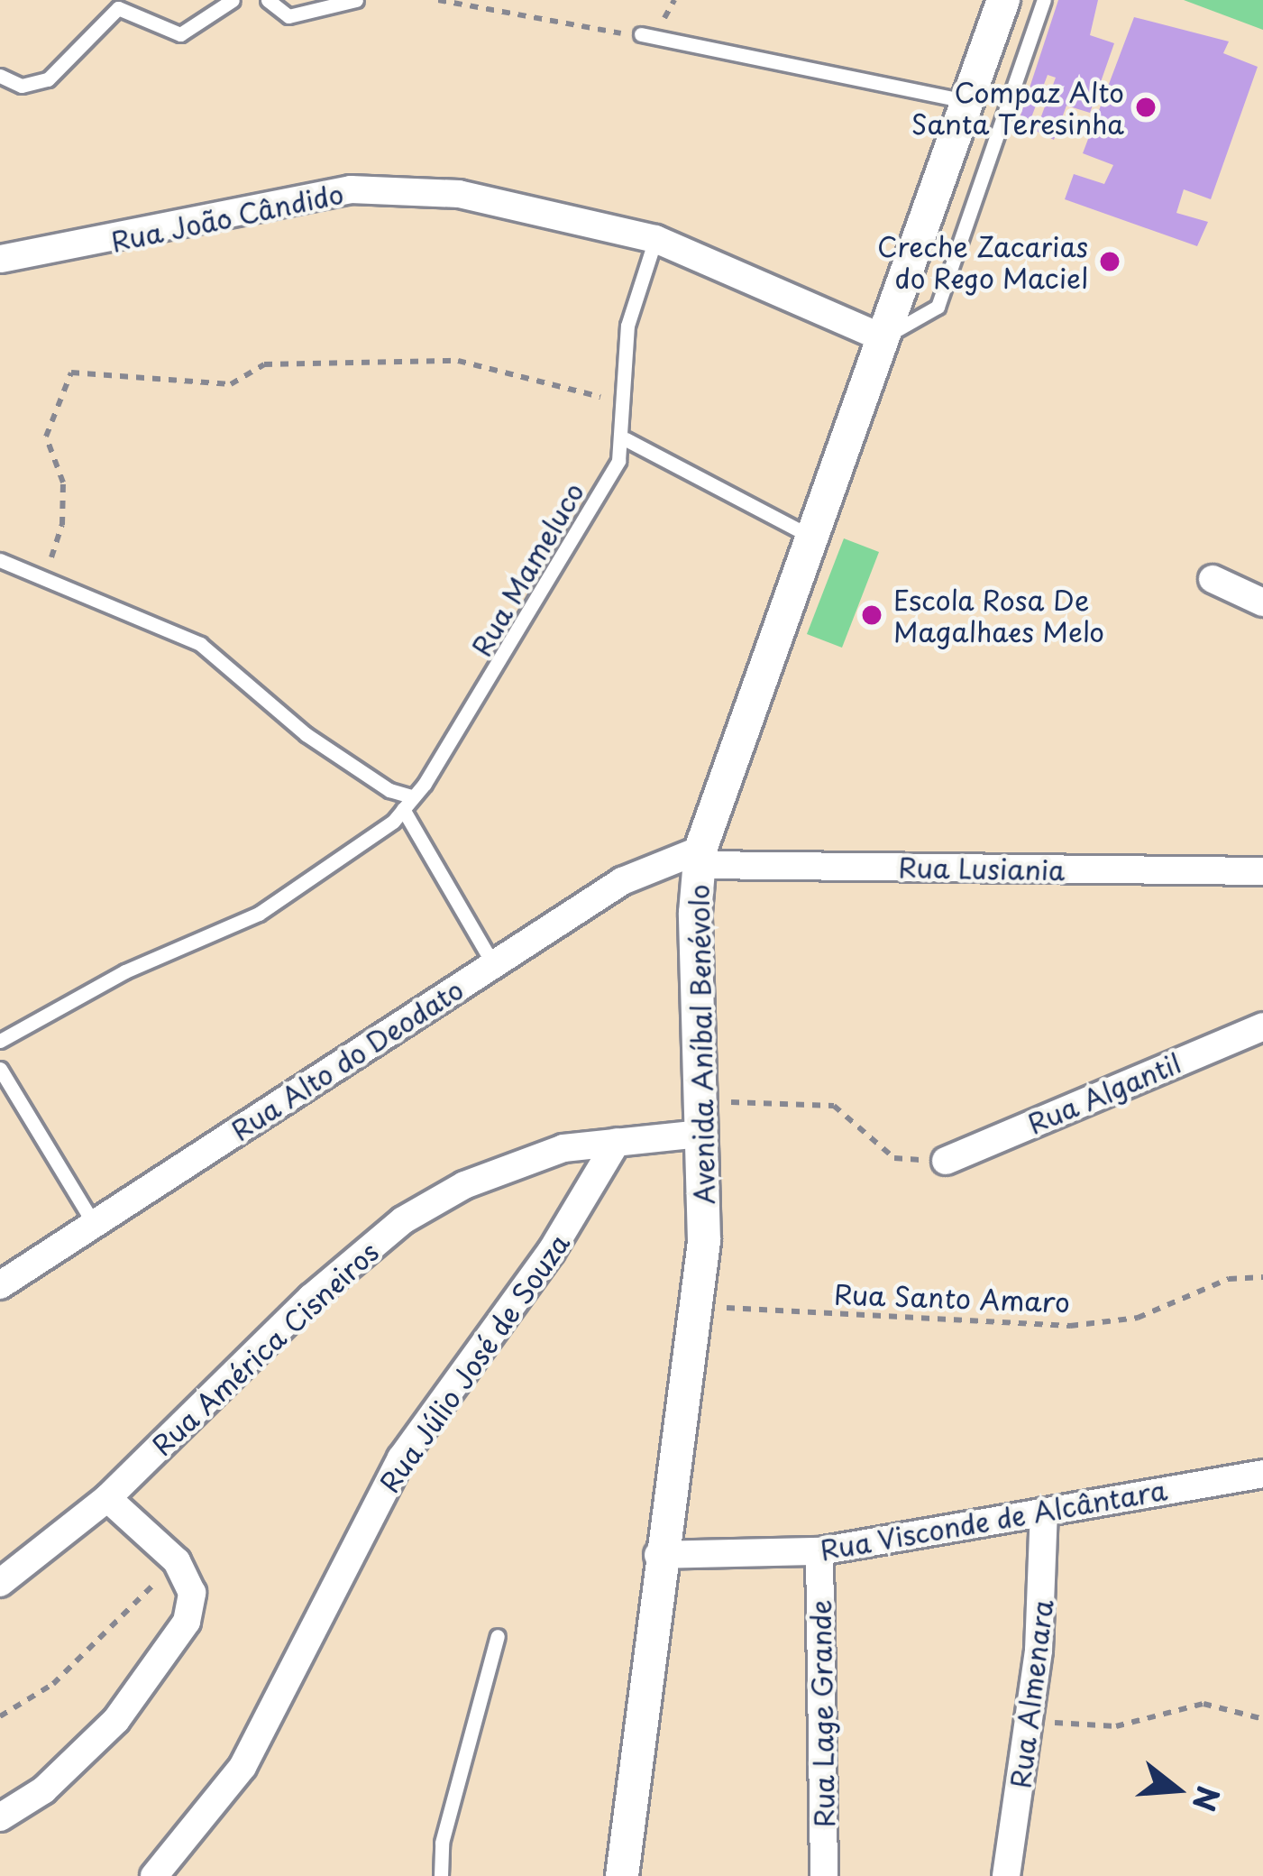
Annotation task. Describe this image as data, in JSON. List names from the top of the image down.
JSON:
{
  "streets": {
    "street": [
      "Rua João Cândido",
      "Rua Lusiania",
      "Avenida Aníbal Benévolo",
      "Rua Alto do Deodato",
      "Rua Algantil",
      "Rua América Cisneiros",
      "Rua Júlio José de Souza",
      "Rua Visconde de Alcântara",
      "Rua Almenara",
      "Rua Lage Grande"
    ],
    "lane": ["Rua Mameluco"],
    "path": ["Rua Santo Amaro"]
  },
  "crossings": [
    ["Rua João Cândido", "Avenida Aníbal Benévolo"],
    ["Rua Lusiania", "Avenida Aníbal Benévolo"],
    ["Rua Lusiania", "Rua Alto do Deodato"],
    ["Avenida Aníbal Benévolo", "Rua Alto do Deodato"],
    ["Avenida Aníbal Benévolo", "Rua Santo Amaro"],
    ["Avenida Aníbal Benévolo", "Rua Visconde de Alcântara"],
    ["Rua América Cisneiros", "Rua Júlio José de Souza"],
    ["Rua Visconde de Alcântara", "Rua Almenara"],
    ["Rua Visconde de Alcântara", "Rua Lage Grande"]
  ],
  "places": ["Compaz Alto Santa Teresinha", "Creche Zacarias do Rego Maciel", "Escola Rosa De Magalhaes Melo"],
  "north": "right"
}
